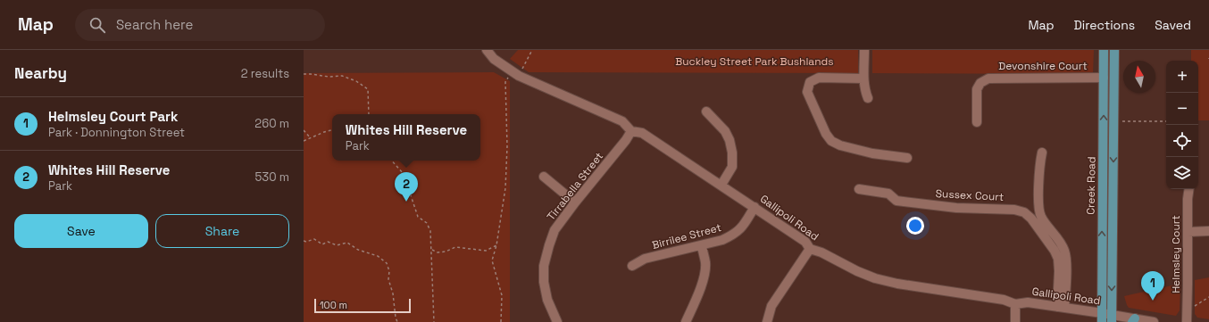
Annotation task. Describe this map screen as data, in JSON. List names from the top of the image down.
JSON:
{
  "streets": {
    "main road": ["Creek Road"],
    "street": [
      "Devonshire Court",
      "Tirrabella Street",
      "Sussex Court",
      "Gallipoli Road",
      "Birrilee Street",
      "Helmsley Court"
    ]
  },
  "crossings": [
    ["Devonshire Court", "Creek Road"],
    ["Creek Road", "Gallipoli Road"],
    ["Tirrabella Street", "Gallipoli Road"],
    ["Gallipoli Road", "Birrilee Street"]
  ],
  "parks": ["Buckley Street Park Bushlands"],
  "scale_bar": "100 m",
  "north": "top",
  "page": {
    "header": "Map",
    "search": "Search here",
    "nav": ["Map", "Directions", "Saved"],
    "heading": ["Nearby", "2 results"],
    "map_buttons": ["+", "−"],
    "list": [
      {
        "mark": "1",
        "name": "Helmsley Court Park",
        "note": "Park · Donnington Street",
        "value": "260 m"
      },
      {
        "mark": "2",
        "name": "Whites Hill Reserve",
        "note": "Park",
        "value": "530 m"
      }
    ],
    "popup": ["Whites Hill Reserve", "Park"],
    "pins": ["2", "1"],
    "buttons": ["Save", "Share"],
    "scale": "100 m"
  }
}
